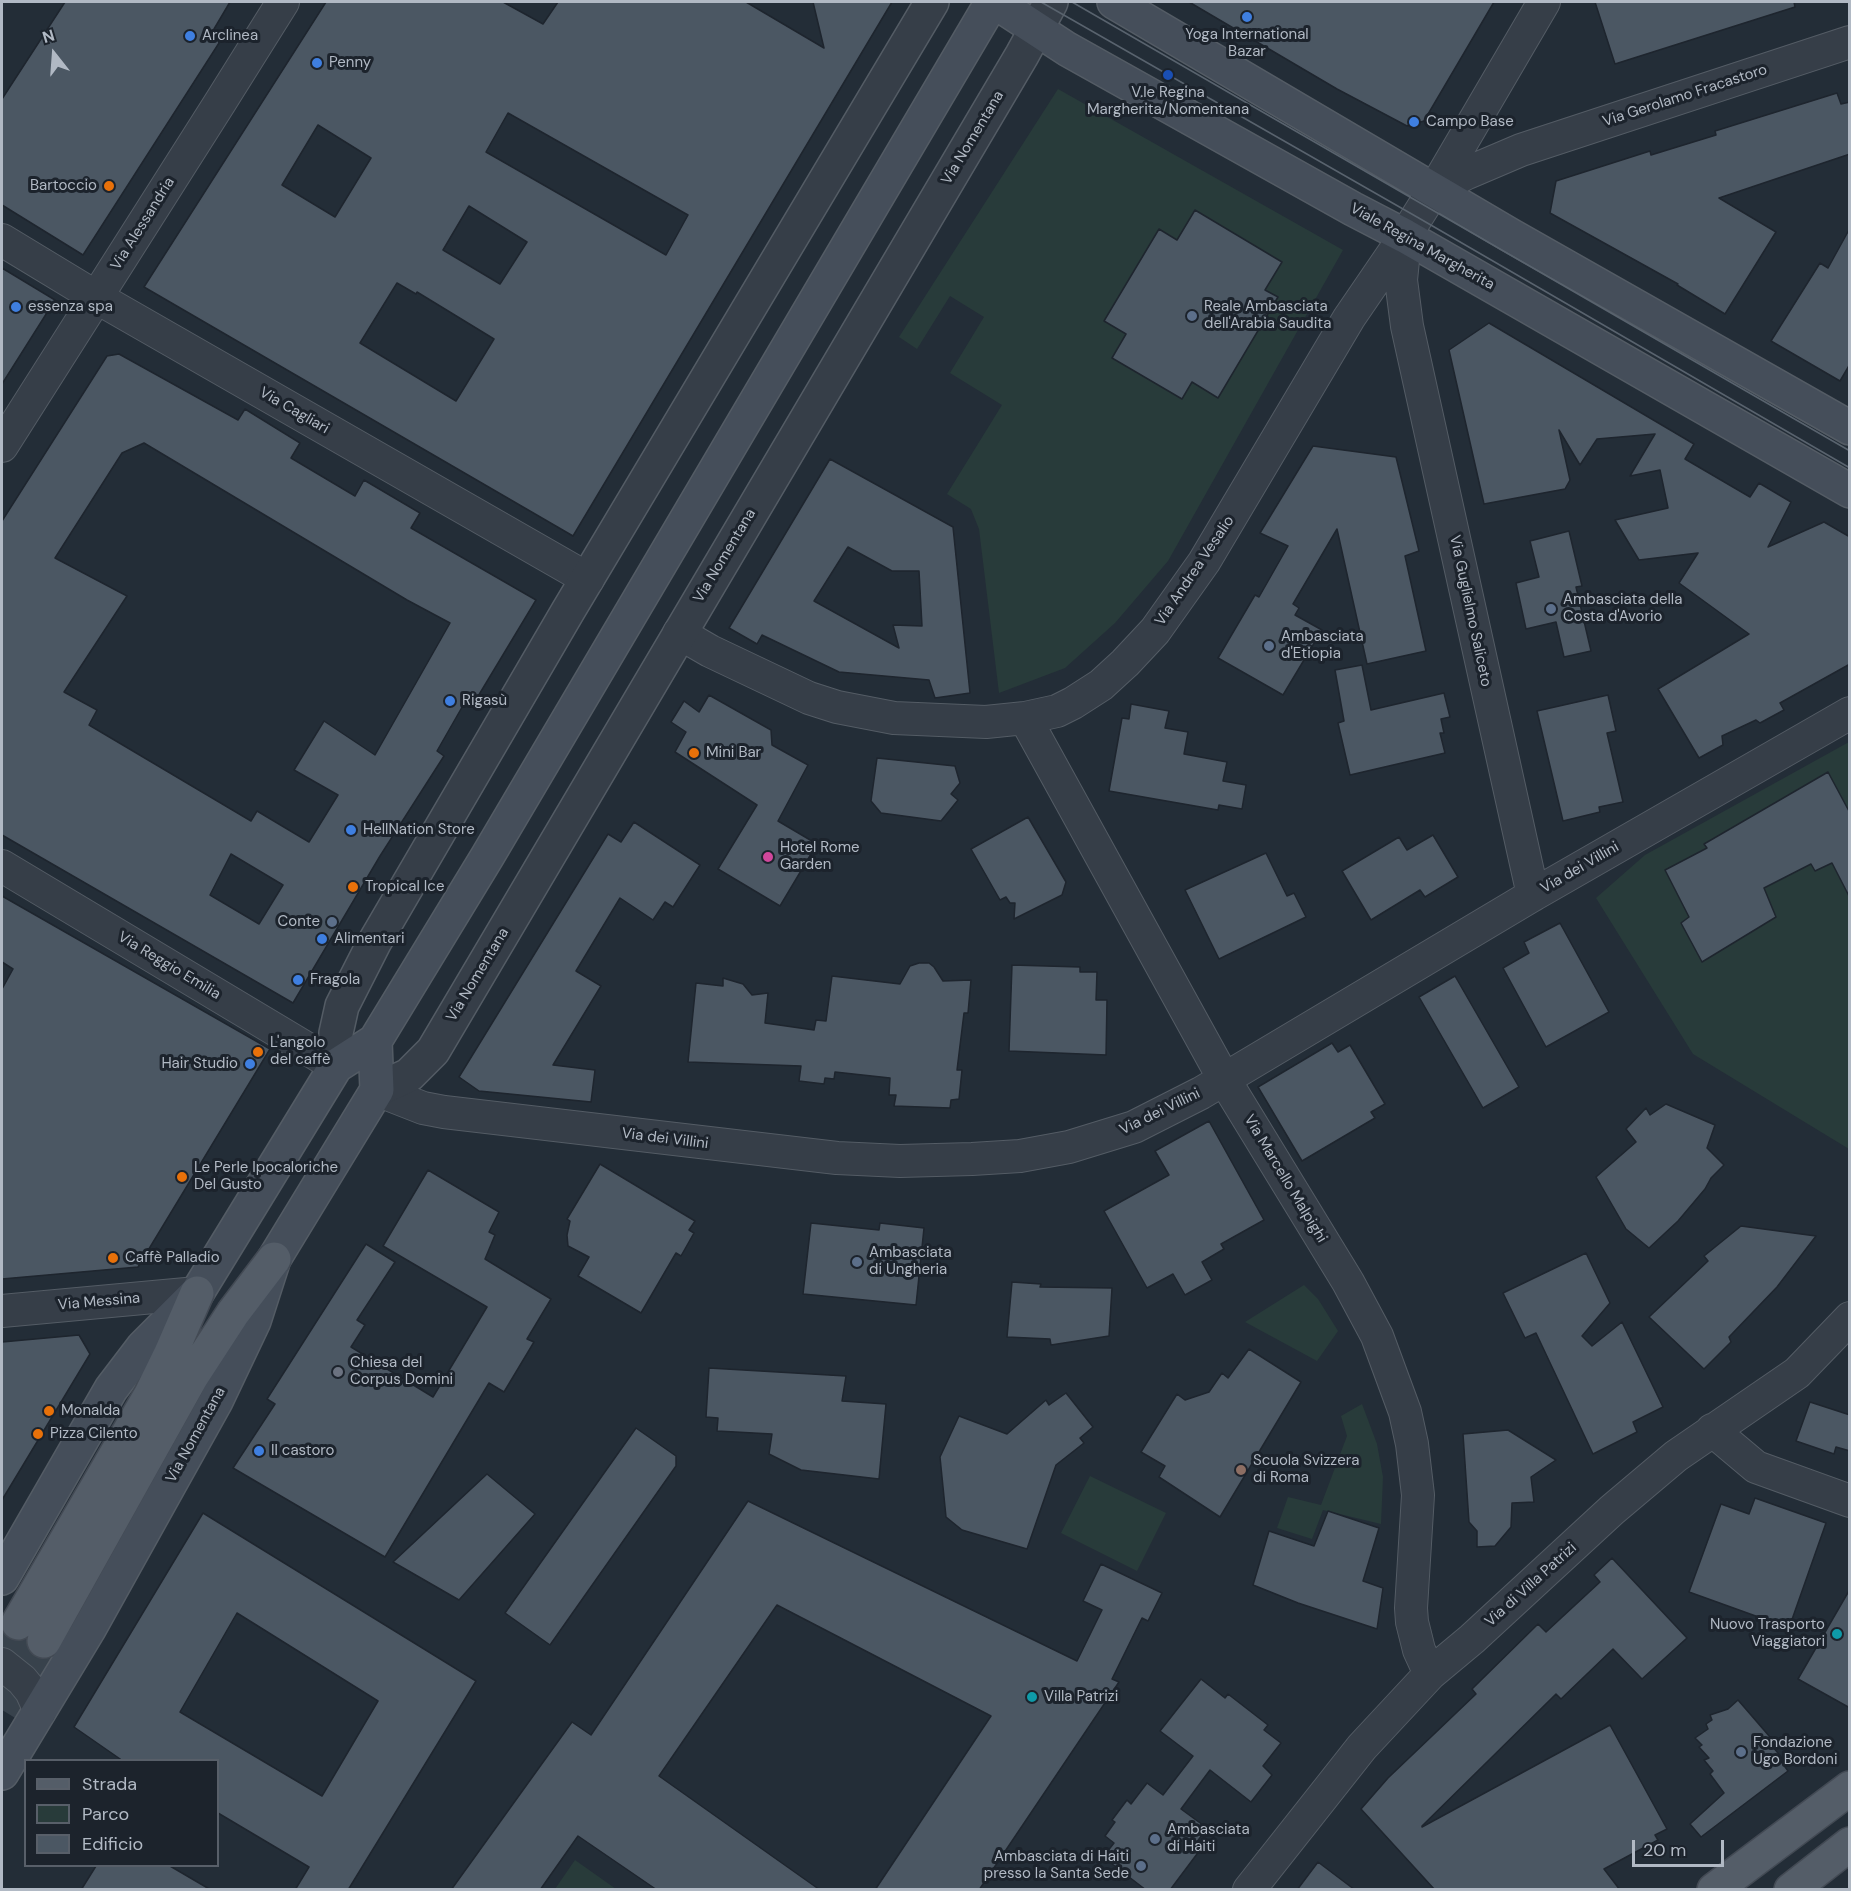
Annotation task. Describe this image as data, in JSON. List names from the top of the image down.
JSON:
{
  "streets": {
    "main road": ["Via Nomentana", "Viale Regina Margherita"],
    "street": [
      "Via Gerolamo Fracastoro",
      "Via Alessandria",
      "Via Cagliari",
      "Via Andrea Vesalio",
      "Via Guglielmo Saliceto",
      "Via dei Villini",
      "Via Reggio Emilia",
      "Via Marcello Malpighi",
      "Via Messina",
      "Via di Villa Patrizi"
    ]
  },
  "crossings": [
    ["Via Gerolamo Fracastoro", "Via Andrea Vesalio"],
    ["Via Nomentana", "Viale Regina Margherita"],
    ["Via Nomentana", "Via Andrea Vesalio"],
    ["Via Nomentana", "Via dei Villini"],
    ["Via Alessandria", "Via Cagliari"],
    ["Viale Regina Margherita", "Via Andrea Vesalio"],
    ["Viale Regina Margherita", "Via Guglielmo Saliceto"],
    ["Via Andrea Vesalio", "Via Guglielmo Saliceto"],
    ["Via Andrea Vesalio", "Via Marcello Malpighi"],
    ["Via Guglielmo Saliceto", "Via dei Villini"],
    ["Via dei Villini", "Via Marcello Malpighi"],
    ["Via Marcello Malpighi", "Via di Villa Patrizi"]
  ],
  "places": [
    "Yoga International Bazar",
    "Arclinea",
    "Penny",
    "V.le Regina Margherita/Nomentana",
    "Campo Base",
    "Bartoccio",
    "essenza spa",
    "Reale Ambasciata dell'Arabia Saudita",
    "Ambasciata della Costa d'Avorio",
    "Ambasciata d'Etiopia",
    "Rigasù",
    "Mini Bar",
    "HellNation Store",
    "Hotel Rome Garden",
    "Tropical Ice",
    "Conte",
    "Alimentari",
    "Fragola",
    "L'angolo del caffè",
    "Hair Studio",
    "Le Perle Ipocaloriche Del Gusto",
    "Caffè Palladio",
    "Ambasciata di Ungheria",
    "Chiesa del Corpus Domini",
    "Monalda",
    "Pizza Cilento",
    "Il castoro",
    "Scuola Svizzera di Roma",
    "Nuovo Trasporto Viaggiatori",
    "Villa Patrizi",
    "Fondazione Ugo Bordoni",
    "Ambasciata di Haiti",
    "Ambasciata di Haiti presso la Santa Sede"
  ],
  "legend": ["Strada", "Parco", "Edificio"],
  "scale_bar": "20 m",
  "north": "top"
}
